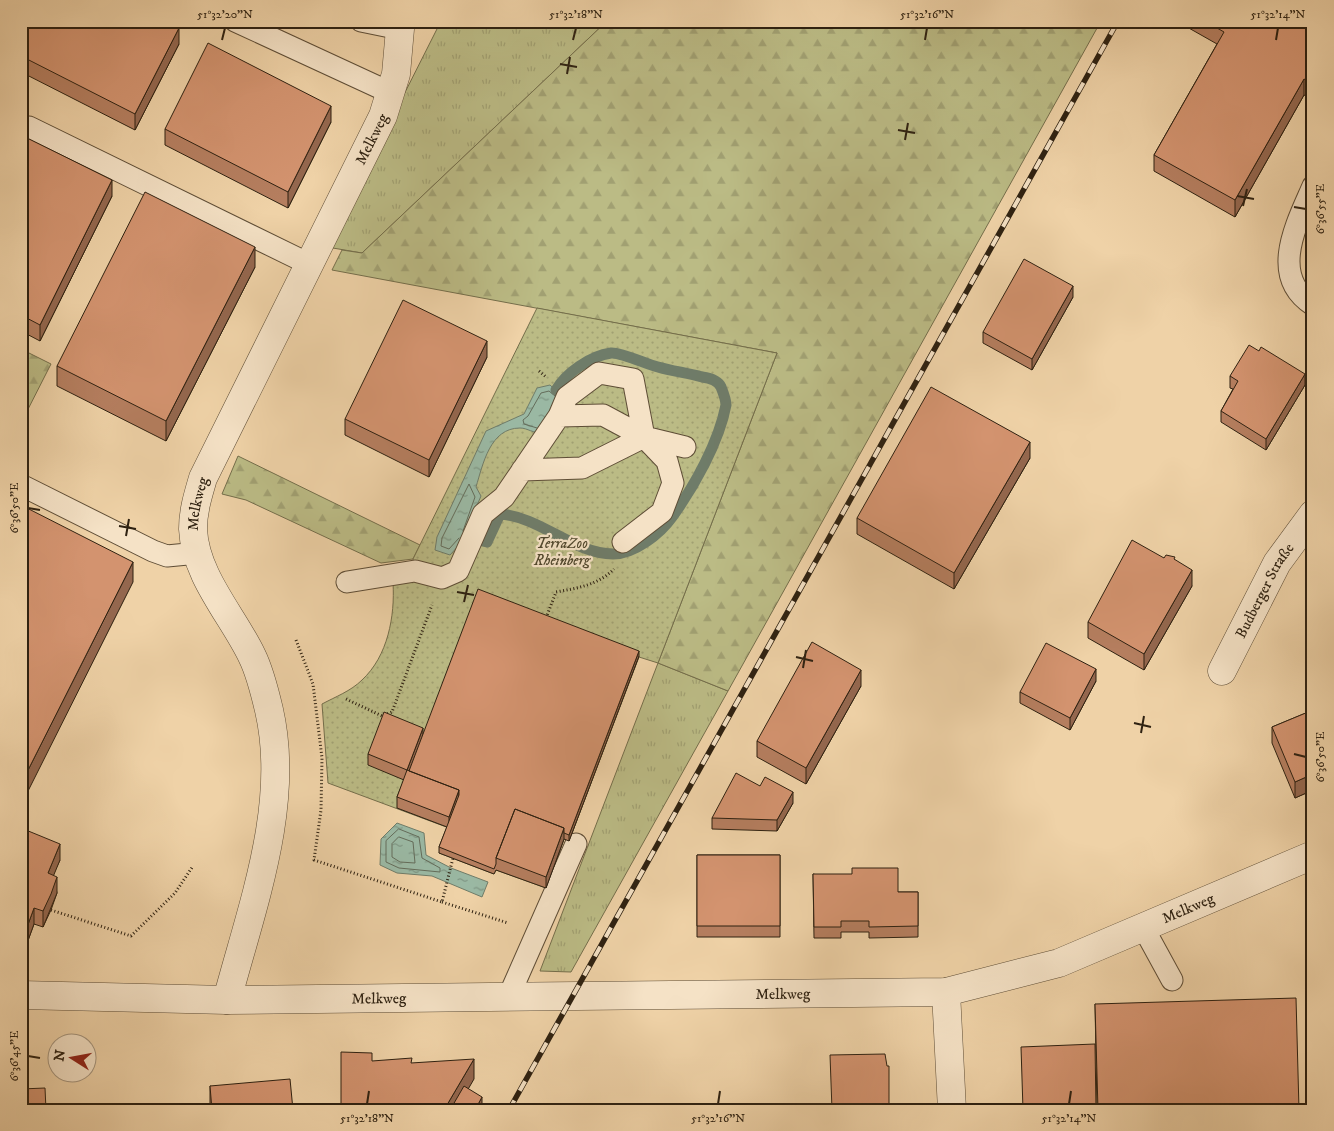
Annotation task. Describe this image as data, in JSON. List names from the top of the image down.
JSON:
{
  "streets": {
    "street": ["Melkweg", "Budberger Straße"]
  },
  "parks": ["TerraZoo Rheinberg"],
  "north": "left",
  "coordinates": [
    "51°32'20\"N",
    "51°32'18\"N",
    "51°32'16\"N",
    "51°32'14\"N",
    "6°36'55\"E",
    "6°36'50\"E",
    "6°36'45\"E"
  ]
}
